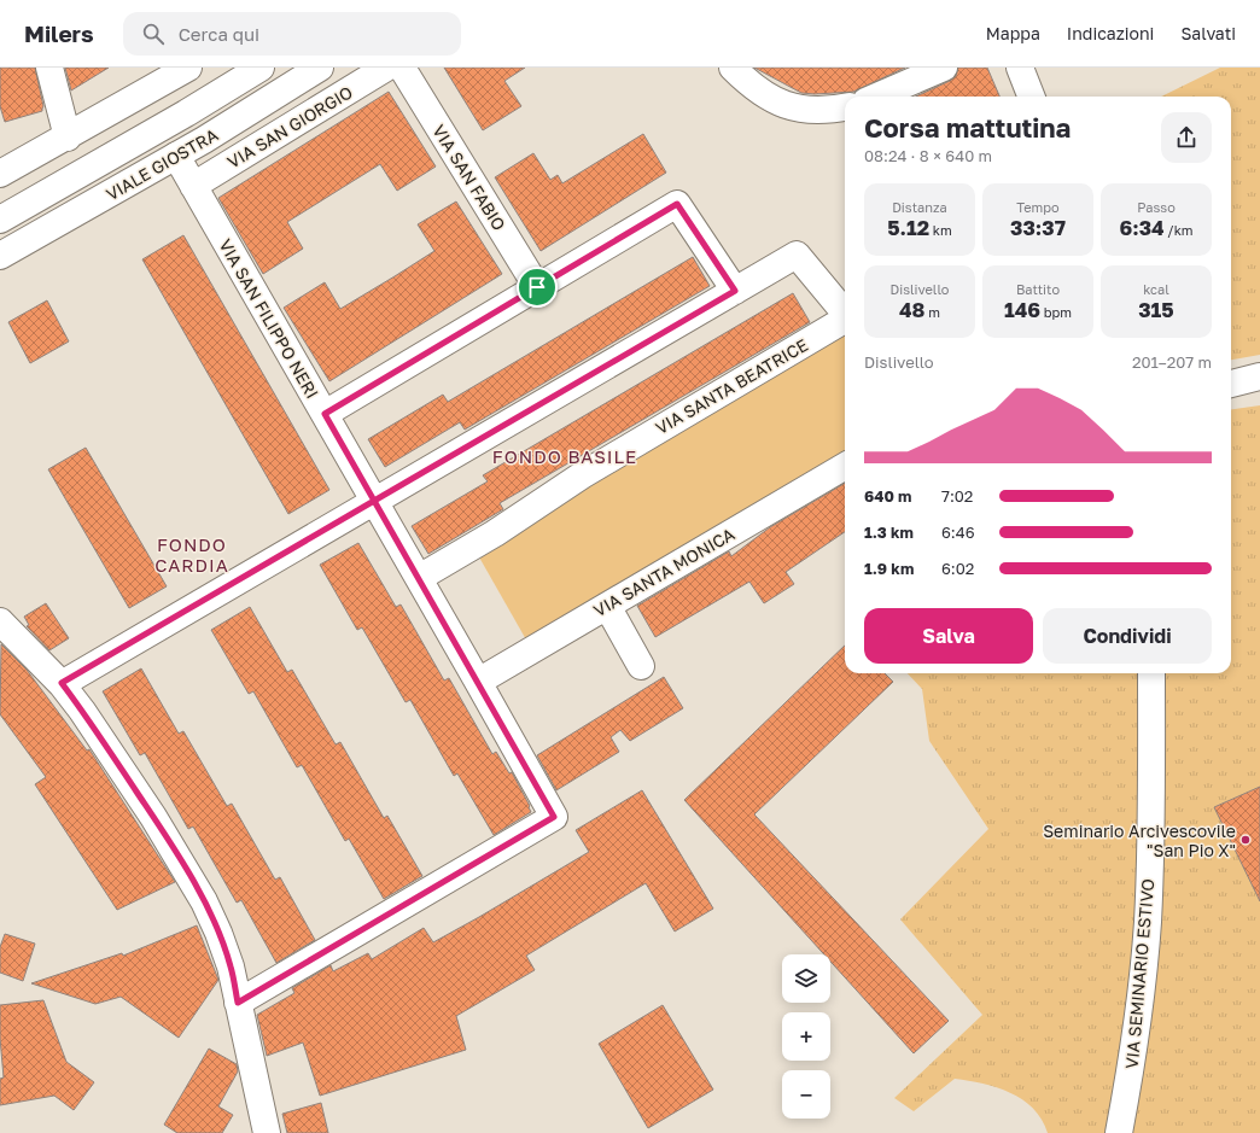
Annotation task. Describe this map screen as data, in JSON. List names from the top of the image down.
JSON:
{
  "streets": {
    "street": [
      "VIA SAN GIORGIO",
      "VIALE GIOSTRA",
      "VIA SAN FABIO",
      "VIA SAN FILIPPO NERI",
      "VIA SANTA BEATRICE",
      "VIA SANTA MONICA",
      "VIA SEMINARIO ESTIVO"
    ]
  },
  "crossings": [
    ["VIA SAN GIORGIO", "VIA SAN FILIPPO NERI"],
    ["VIALE GIOSTRA", "VIA SAN FILIPPO NERI"],
    ["VIA SAN FILIPPO NERI", "VIA SANTA BEATRICE"],
    ["VIA SAN FILIPPO NERI", "VIA SANTA MONICA"]
  ],
  "districts": ["FONDO BASILE", "FONDO CARDIA"],
  "places": ["Seminario Arcivescovile \"San Pio X\""],
  "page": {
    "header": "Milers",
    "search": "Cerca qui",
    "nav": ["Mappa", "Indicazioni", "Salvati"],
    "heading": ["Corsa mattutina", "08:24 · 8 × 640 m"],
    "stats": [
      ["Distanza", "5.12 km"],
      ["Tempo", "33:37"],
      ["Passo", "6:34 /km"],
      ["Dislivello", "48 m"],
      ["Battito", "146 bpm"],
      ["kcal", "315"]
    ],
    "chart": ["Dislivello", "201–207 m"],
    "list": [
      {
        "name": "640 m",
        "note": "7:02"
      },
      {
        "name": "1.3 km",
        "note": "6:46"
      },
      {
        "name": "1.9 km",
        "note": "6:02"
      }
    ],
    "buttons": ["Salva", "Condividi"],
    "map_buttons": ["+", "−"]
  }
}
